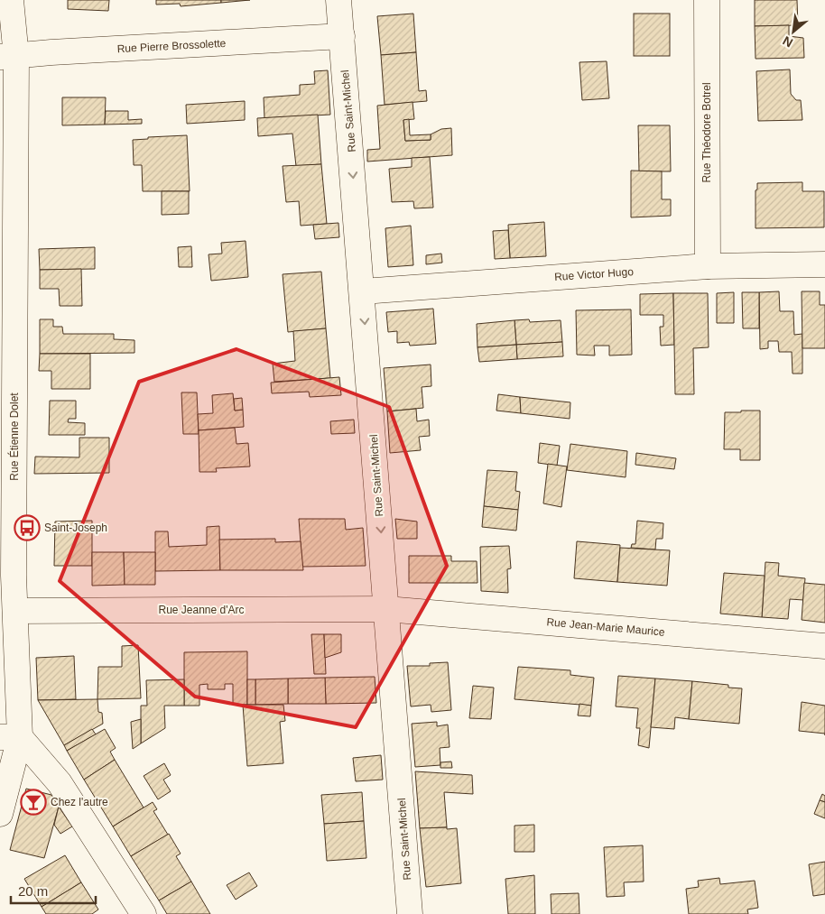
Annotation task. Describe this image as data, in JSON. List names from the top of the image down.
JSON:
{
  "streets": {
    "street": [
      "Rue Pierre Brossolette",
      "Rue Saint-Michel",
      "Rue Théodore Botrel",
      "Rue Victor Hugo",
      "Rue Étienne Dolet",
      "Rue Jeanne d'Arc",
      "Rue Jean-Marie Maurice"
    ]
  },
  "crossings": [
    ["Rue Pierre Brossolette", "Rue Saint-Michel"],
    ["Rue Pierre Brossolette", "Rue Étienne Dolet"],
    ["Rue Saint-Michel", "Rue Victor Hugo"],
    ["Rue Saint-Michel", "Rue Jeanne d'Arc"],
    ["Rue Saint-Michel", "Rue Jean-Marie Maurice"],
    ["Rue Théodore Botrel", "Rue Victor Hugo"],
    ["Rue Étienne Dolet", "Rue Jeanne d'Arc"],
    ["Rue Jeanne d'Arc", "Rue Jean-Marie Maurice"]
  ],
  "one_way": ["Rue Saint-Michel"],
  "places": {
    "bus stop": ["Saint-Joseph"],
    "bar": ["Chez l'autre"]
  },
  "scale_bar": "20 m",
  "north": "bottom left"
}
